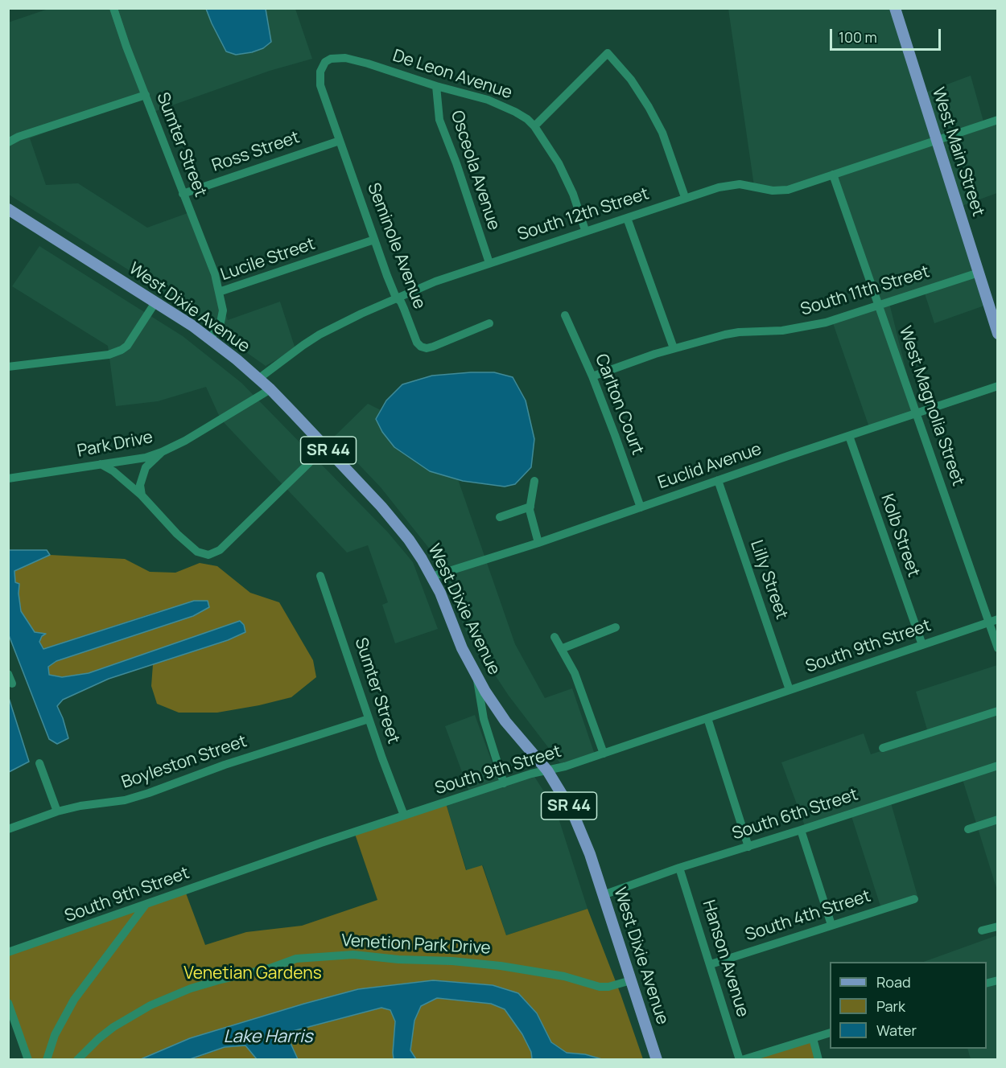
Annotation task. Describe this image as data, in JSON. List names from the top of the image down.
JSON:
{
  "streets": {
    "main road": ["West Main Street", "West Dixie Avenue", "SR 44"],
    "street": [
      "De Leon Avenue",
      "Sumter Street",
      "Ross Street",
      "Osceola Avenue",
      "South 12th Street",
      "Seminole Avenue",
      "Lucile Street",
      "South 11th Street",
      "Carlton Court",
      "West Magnolia Street",
      "Park Drive",
      "Euclid Avenue",
      "Kolb Street",
      "Lilly Street",
      "South 9th Street",
      "Boyleston Street",
      "South 6th Street",
      "South 4th Street",
      "Venetion Park Drive",
      "Hanson Avenue"
    ]
  },
  "crossings": [
    ["De Leon Avenue", "Osceola Avenue"],
    ["De Leon Avenue", "South 12th Street"],
    ["De Leon Avenue", "Seminole Avenue"],
    ["Sumter Street", "Ross Street"],
    ["Sumter Street", "Lucile Street"],
    ["Sumter Street", "South 9th Street"],
    ["Sumter Street", "Boyleston Street"],
    ["Ross Street", "Seminole Avenue"],
    ["West Main Street", "South 12th Street"],
    ["West Main Street", "South 11th Street"],
    ["Osceola Avenue", "South 12th Street"],
    ["South 12th Street", "Seminole Avenue"],
    ["South 12th Street", "West Dixie Avenue"],
    ["South 12th Street", "West Magnolia Street"],
    ["Seminole Avenue", "Lucile Street"],
    ["Lucile Street", "West Dixie Avenue"],
    ["South 11th Street", "Carlton Court"],
    ["South 11th Street", "West Magnolia Street"],
    ["West Dixie Avenue", "Park Drive"],
    ["West Dixie Avenue", "Euclid Avenue"],
    ["West Dixie Avenue", "South 9th Street"],
    ["West Dixie Avenue", "South 6th Street"],
    ["West Dixie Avenue", "Venetion Park Drive"],
    ["Carlton Court", "Euclid Avenue"],
    ["West Magnolia Street", "Euclid Avenue"],
    ["West Magnolia Street", "South 9th Street"],
    ["Euclid Avenue", "Kolb Street"],
    ["Euclid Avenue", "Lilly Street"],
    ["Kolb Street", "South 9th Street"],
    ["Lilly Street", "South 9th Street"],
    ["South 6th Street", "Hanson Avenue"],
    ["South 4th Street", "Hanson Avenue"]
  ],
  "water": ["Lake Harris"],
  "parks": ["Venetian Gardens"],
  "legend": ["Road", "Park", "Water"],
  "scale_bar": "100 m"
}
